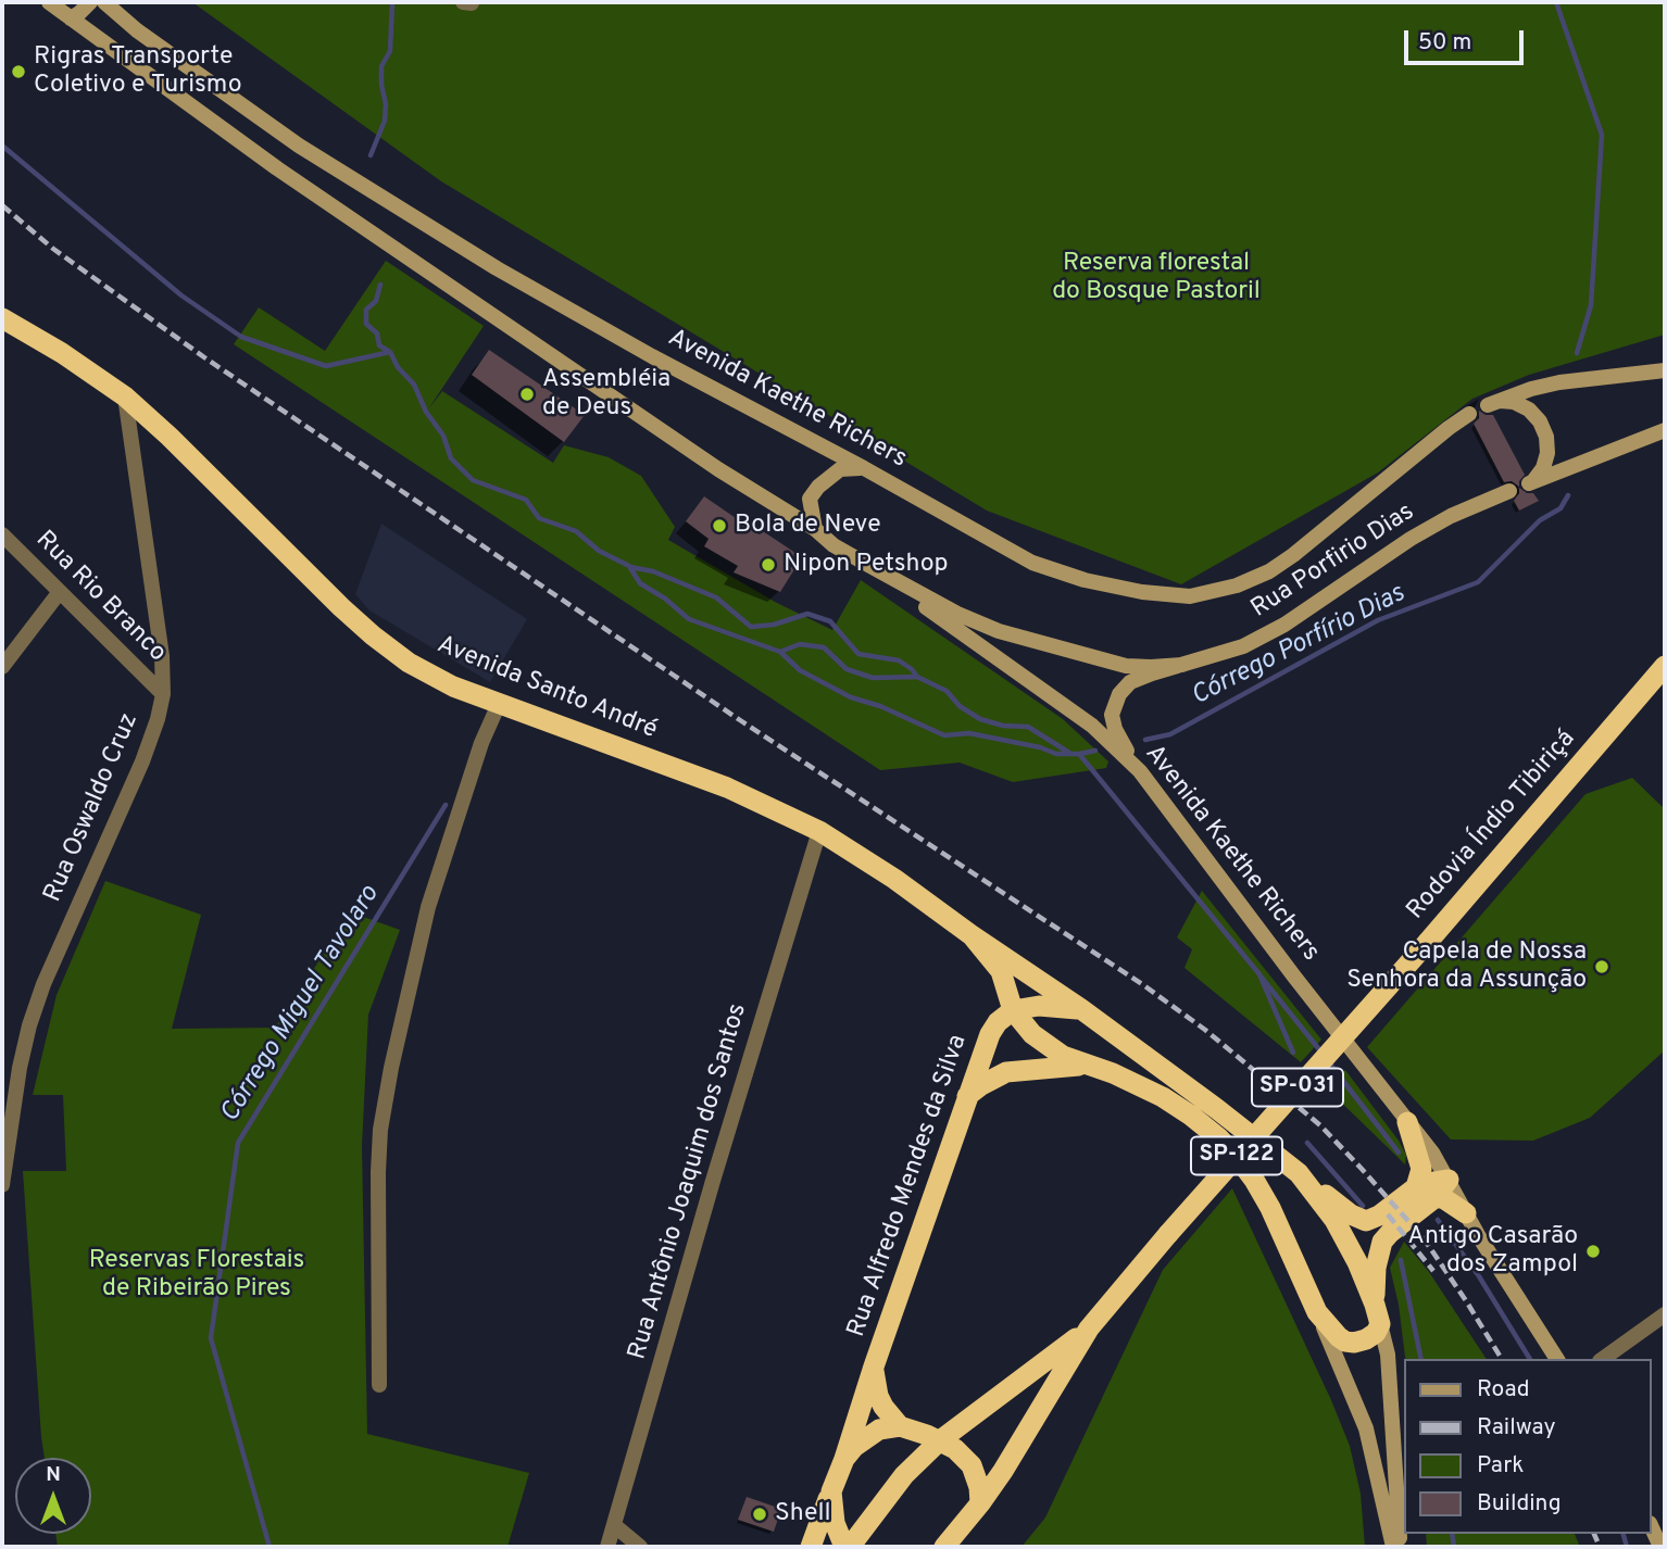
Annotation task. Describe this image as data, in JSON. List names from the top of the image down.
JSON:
{
  "streets": {
    "highway": [
      "Avenida Santo André",
      "Rodovia Índio Tibiriçá",
      "SP-031",
      "SP-122",
      "Rua Alfredo Mendes da Silva"
    ],
    "main road": ["Avenida Kaethe Richers", "Rua Porfirio Dias"],
    "street": ["Rua Rio Branco", "Rua Oswaldo Cruz", "Rua Antônio Joaquim dos Santos"]
  },
  "crossings": [
    ["Avenida Kaethe Richers", "Rua Porfirio Dias"],
    ["Rua Rio Branco", "Rua Oswaldo Cruz"],
    ["Avenida Santo André", "Rua Oswaldo Cruz"],
    ["Avenida Santo André", "SP-122"],
    ["Avenida Santo André", "Rua Antônio Joaquim dos Santos"],
    ["Avenida Santo André", "Rua Alfredo Mendes da Silva"],
    ["SP-122", "Rua Alfredo Mendes da Silva"]
  ],
  "water": ["Córrego Porfírio Dias", "Córrego Miguel Tavolaro"],
  "parks": ["Reserva florestal do Bosque Pastoril", "Reservas Florestais de Ribeirão Pires"],
  "places": [
    "Rigras Transporte Coletivo e Turismo",
    "Assembléia de Deus",
    "Bola de Neve",
    "Nipon Petshop",
    "Capela de Nossa Senhora da Assunção",
    "Antigo Casarão dos Zampol",
    "Shell"
  ],
  "legend": [
    "Road",
    "Railway",
    "Park",
    "Building"
  ],
  "scale_bar": "50 m",
  "north": "top"
}
